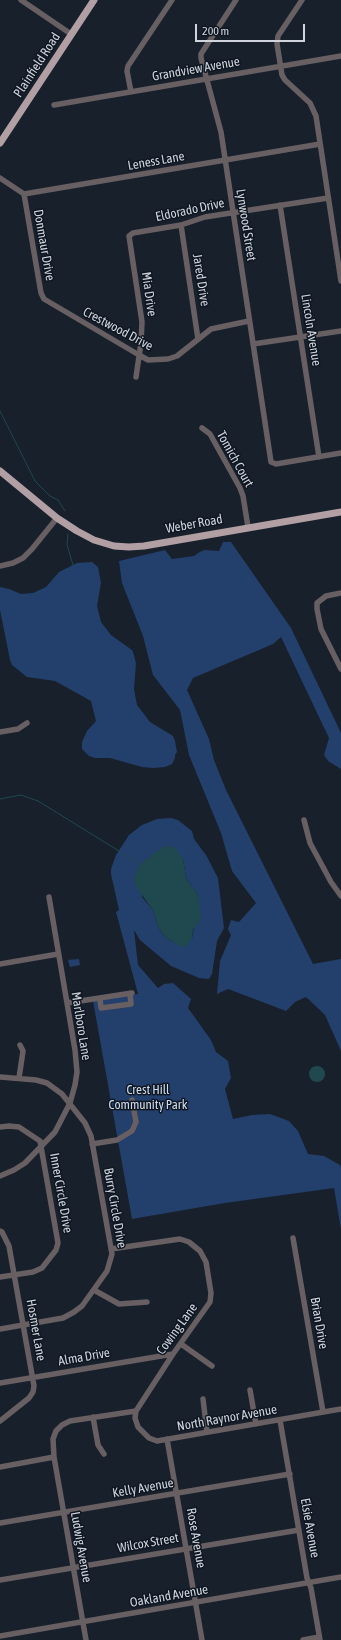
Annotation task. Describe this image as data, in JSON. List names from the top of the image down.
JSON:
{
  "streets": {
    "main road": ["Plainfield Road", "Weber Road"],
    "street": [
      "Grandview Avenue",
      "Leness Lane",
      "Eldorado Drive",
      "Lynwood Street",
      "Donmaur Drive",
      "Jared Drive",
      "Mia Drive",
      "Crestwood Drive",
      "Lincoln Avenue",
      "Tomich Court",
      "Marlboro Lane",
      "Inner Circle Drive",
      "Burry Circle Drive",
      "Brian Drive",
      "Cowing Lane",
      "Hosmer Lane",
      "Alma Drive",
      "North Raynor Avenue",
      "Kelly Avenue",
      "Elsie Avenue",
      "Rose Avenue",
      "Wilcox Street",
      "Ludwig Avenue",
      "Oakland Avenue"
    ]
  },
  "crossings": [
    ["Grandview Avenue", "Lynwood Street"],
    ["Leness Lane", "Lynwood Street"],
    ["Leness Lane", "Donmaur Drive"],
    ["Eldorado Drive", "Lynwood Street"],
    ["Eldorado Drive", "Jared Drive"],
    ["Eldorado Drive", "Mia Drive"],
    ["Eldorado Drive", "Lincoln Avenue"],
    ["Lynwood Street", "Crestwood Drive"],
    ["Lynwood Street", "Lincoln Avenue"],
    ["Donmaur Drive", "Crestwood Drive"],
    ["Jared Drive", "Crestwood Drive"],
    ["Mia Drive", "Crestwood Drive"],
    ["Tomich Court", "Weber Road"],
    ["Marlboro Lane", "Inner Circle Drive"],
    ["Marlboro Lane", "Burry Circle Drive"],
    ["Inner Circle Drive", "Hosmer Lane"],
    ["Burry Circle Drive", "Cowing Lane"],
    ["Burry Circle Drive", "Hosmer Lane"],
    ["Brian Drive", "North Raynor Avenue"],
    ["Cowing Lane", "Alma Drive"],
    ["Cowing Lane", "North Raynor Avenue"],
    ["Hosmer Lane", "Alma Drive"],
    ["North Raynor Avenue", "Elsie Avenue"],
    ["North Raynor Avenue", "Rose Avenue"],
    ["Kelly Avenue", "Elsie Avenue"],
    ["Kelly Avenue", "Rose Avenue"],
    ["Kelly Avenue", "Ludwig Avenue"],
    ["Elsie Avenue", "Wilcox Street"],
    ["Elsie Avenue", "Oakland Avenue"],
    ["Rose Avenue", "Wilcox Street"],
    ["Rose Avenue", "Oakland Avenue"],
    ["Wilcox Street", "Ludwig Avenue"],
    ["Ludwig Avenue", "Oakland Avenue"]
  ],
  "parks": ["Crest Hill Community Park"],
  "scale_bar": "200 m"
}
